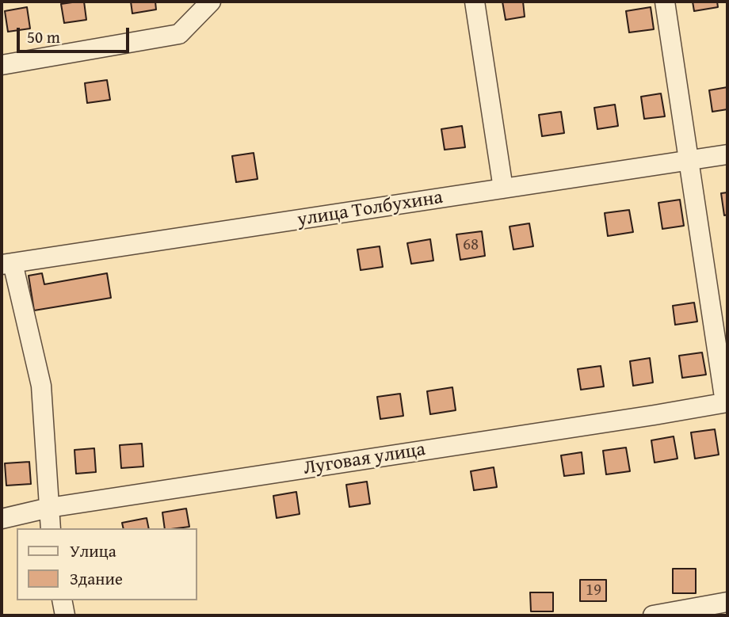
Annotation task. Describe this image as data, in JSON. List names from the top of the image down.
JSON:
{
  "streets": {
    "street": ["улица Толбухина", "Луговая улица"]
  },
  "house_numbers": ["68", "19"],
  "legend": ["Улица", "Здание"],
  "scale_bar": "50 m"
}
